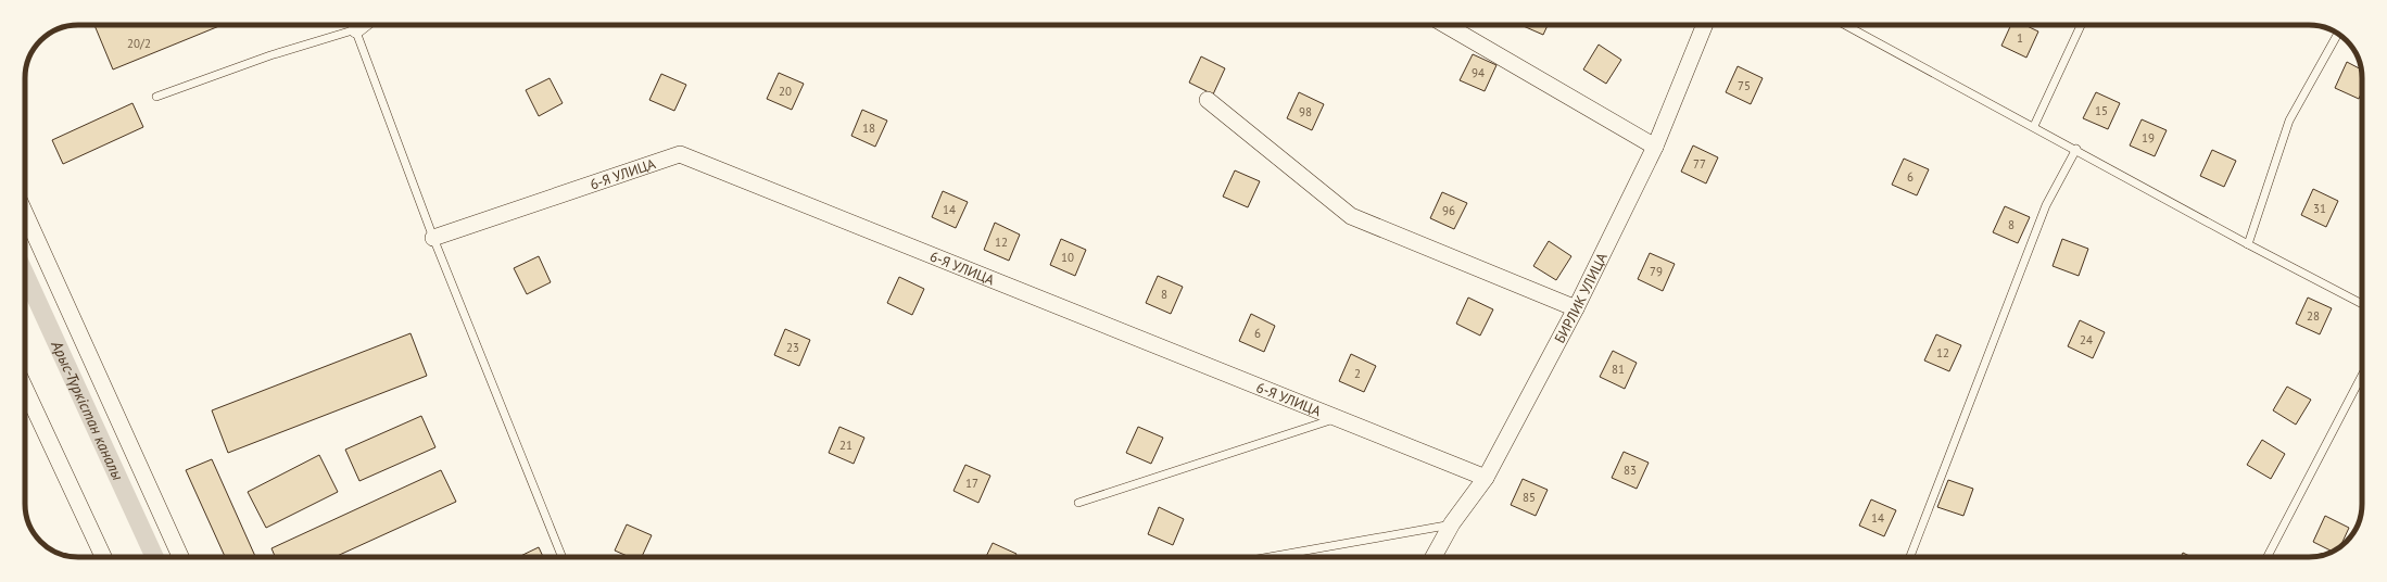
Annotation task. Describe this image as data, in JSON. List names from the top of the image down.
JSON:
{
  "streets": {
    "street": ["6-Я УЛИЦА", "БИРЛИК УЛИЦА"]
  },
  "crossings": [
    ["6-Я УЛИЦА", "БИРЛИК УЛИЦА"]
  ],
  "water": ["Арыс-Түркістан каналы"],
  "house_numbers": [
    "1",
    "20/2",
    "94",
    "75",
    "20",
    "15",
    "98",
    "18",
    "19",
    "77",
    "6",
    "31",
    "14",
    "96",
    "8",
    "12",
    "10",
    "79",
    "8",
    "28",
    "6",
    "24",
    "23",
    "12",
    "81",
    "2",
    "21",
    "83",
    "17",
    "85",
    "14"
  ]
}
